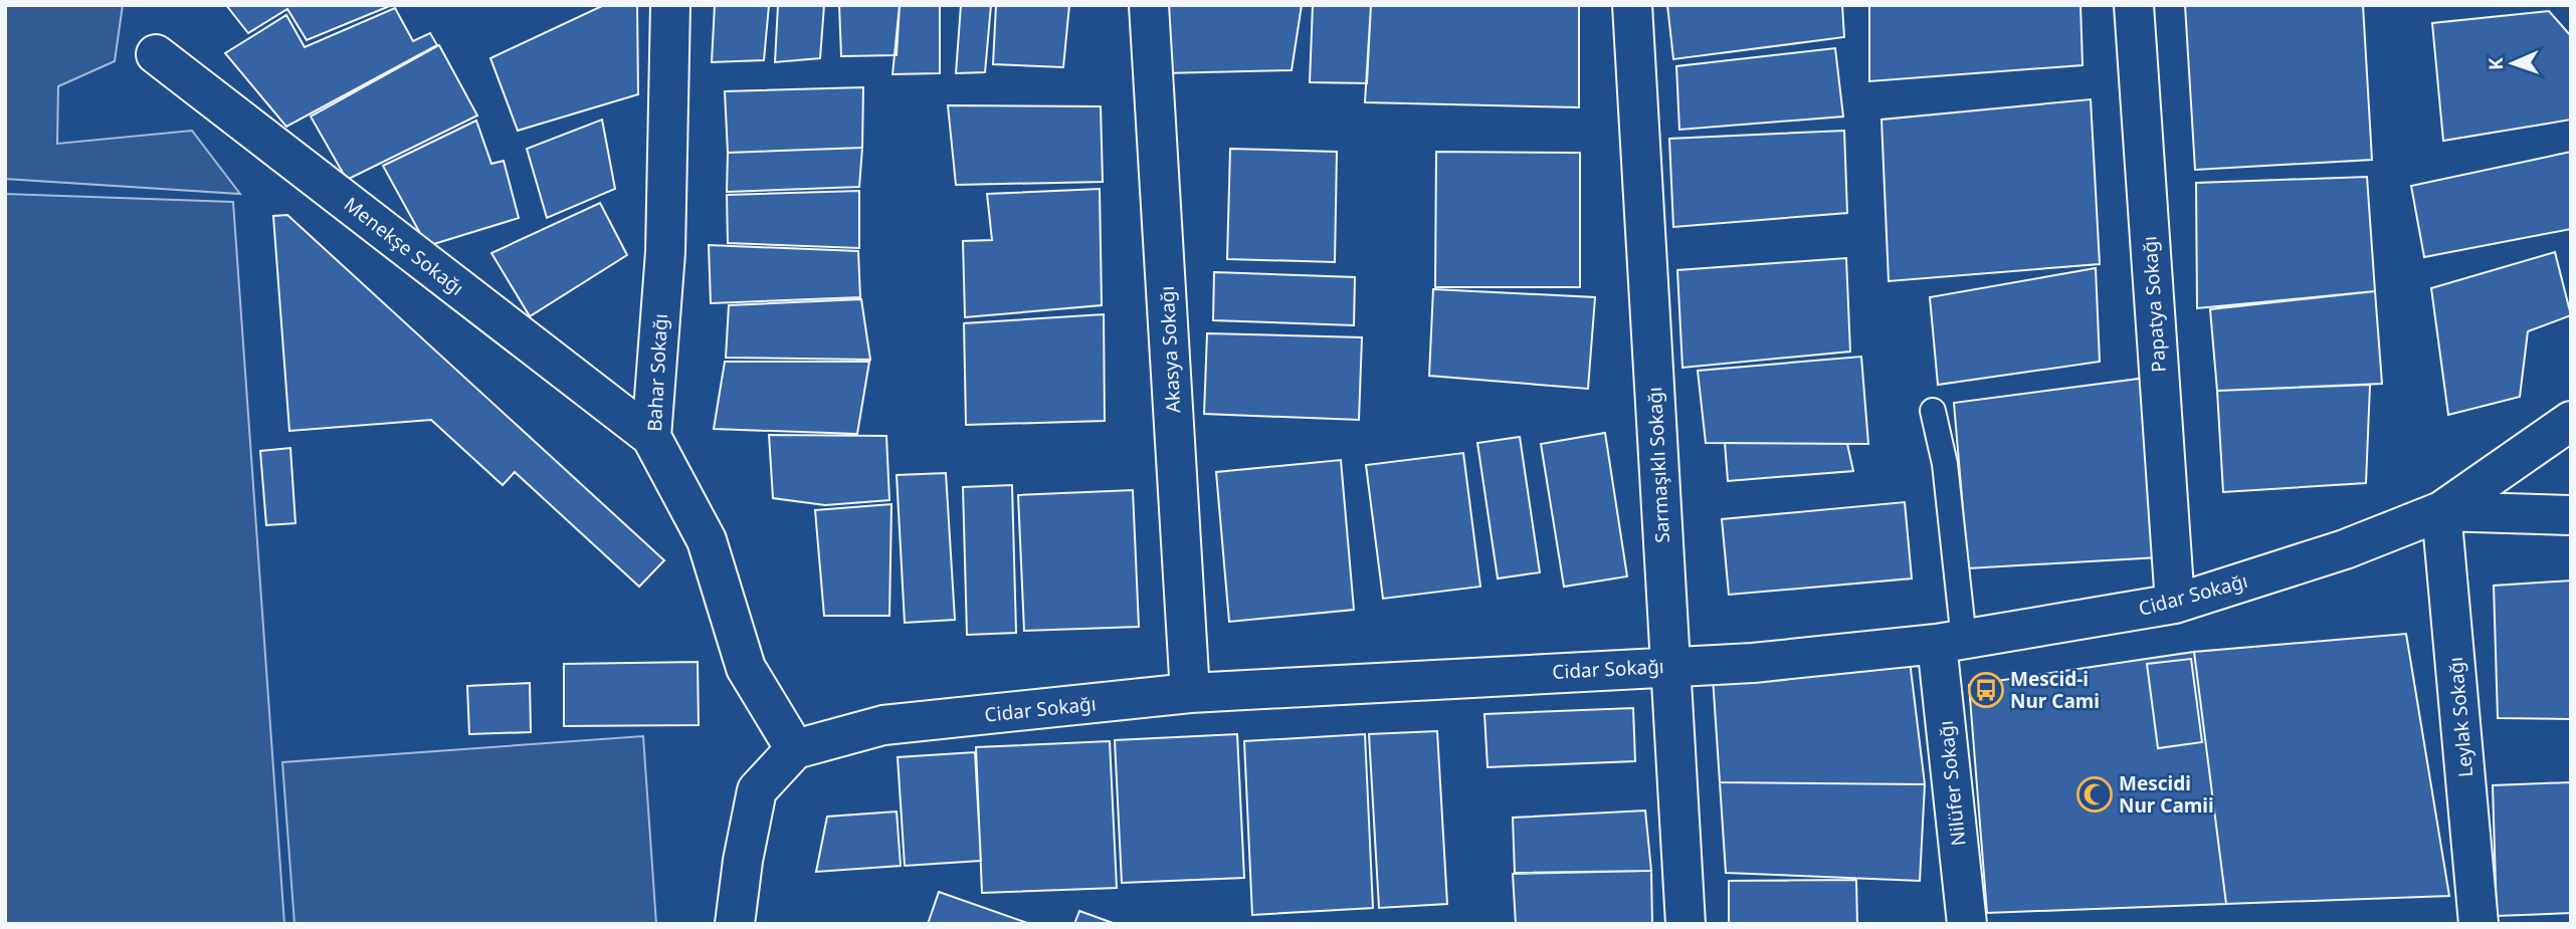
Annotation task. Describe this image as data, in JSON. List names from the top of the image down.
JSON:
{
  "streets": {
    "street": [
      "Menekşe Sokağı",
      "Papatya Sokağı",
      "Akasya Sokağı",
      "Bahar Sokağı",
      "Sarmaşıklı Sokağı",
      "Cidar Sokağı",
      "Leylak Sokağı",
      "Nilüfer Sokağı"
    ]
  },
  "crossings": [
    ["Menekşe Sokağı", "Bahar Sokağı"],
    ["Papatya Sokağı", "Cidar Sokağı"],
    ["Akasya Sokağı", "Cidar Sokağı"],
    ["Bahar Sokağı", "Cidar Sokağı"],
    ["Sarmaşıklı Sokağı", "Cidar Sokağı"],
    ["Cidar Sokağı", "Leylak Sokağı"],
    ["Cidar Sokağı", "Nilüfer Sokağı"]
  ],
  "places": {
    "bus stop": ["Mescid-i Nur Cami"],
    "mosque": ["Mescidi Nur Camii"]
  },
  "north": "left"
}
